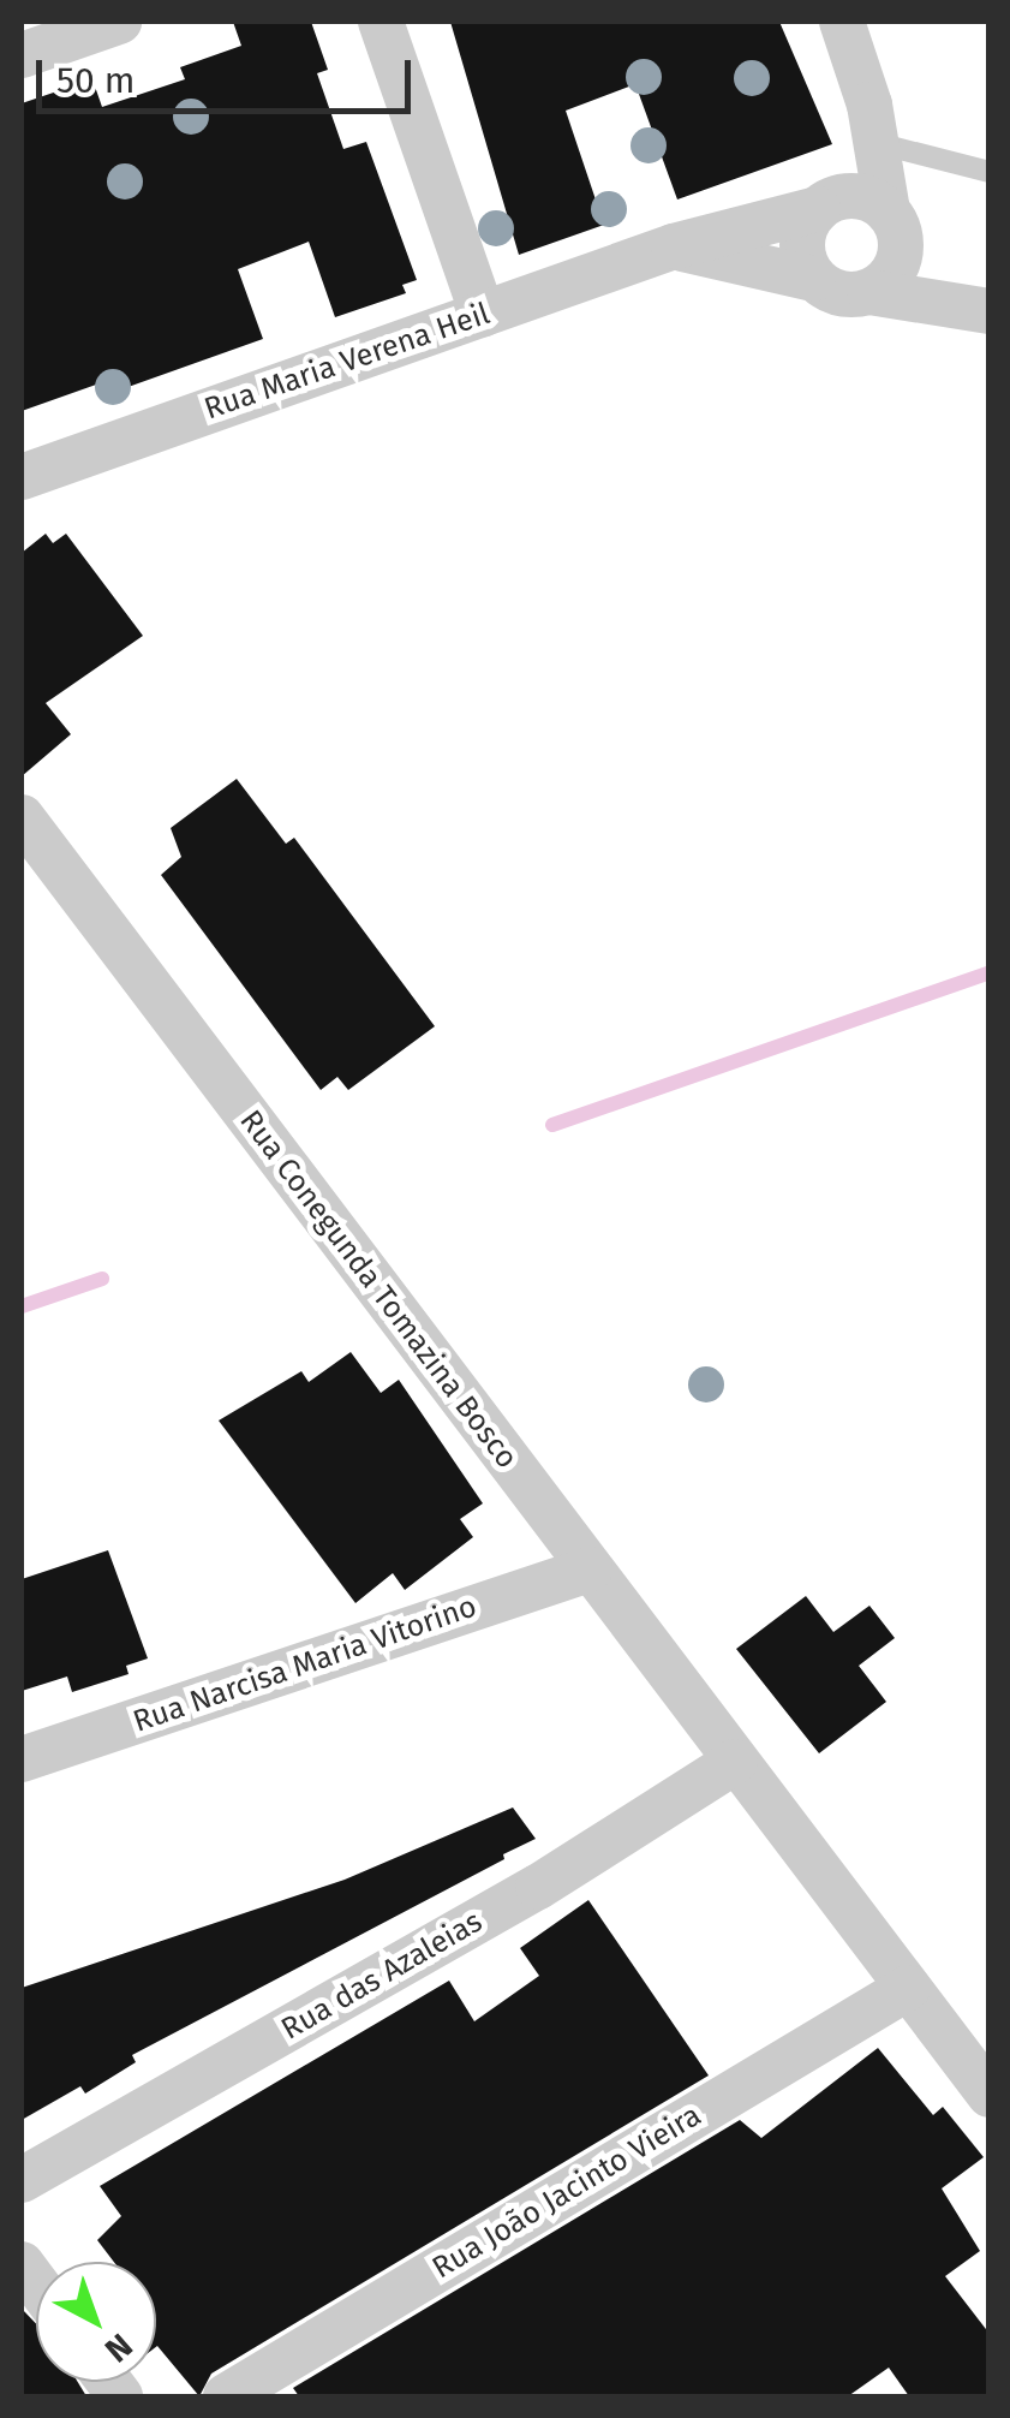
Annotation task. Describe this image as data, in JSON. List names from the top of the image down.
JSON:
{
  "streets": {
    "street": [
      "Rua Maria Verena Heil",
      "Rua Conegunda Tomazina Bosco",
      "Rua Narcisa Maria Vitorino",
      "Rua das Azaleias",
      "Rua João Jacinto Vieira"
    ]
  },
  "crossings": [
    ["Rua Conegunda Tomazina Bosco", "Rua Narcisa Maria Vitorino"],
    ["Rua Conegunda Tomazina Bosco", "Rua das Azaleias"],
    ["Rua Conegunda Tomazina Bosco", "Rua João Jacinto Vieira"]
  ],
  "scale_bar": "50 m",
  "north": "bottom right"
}
